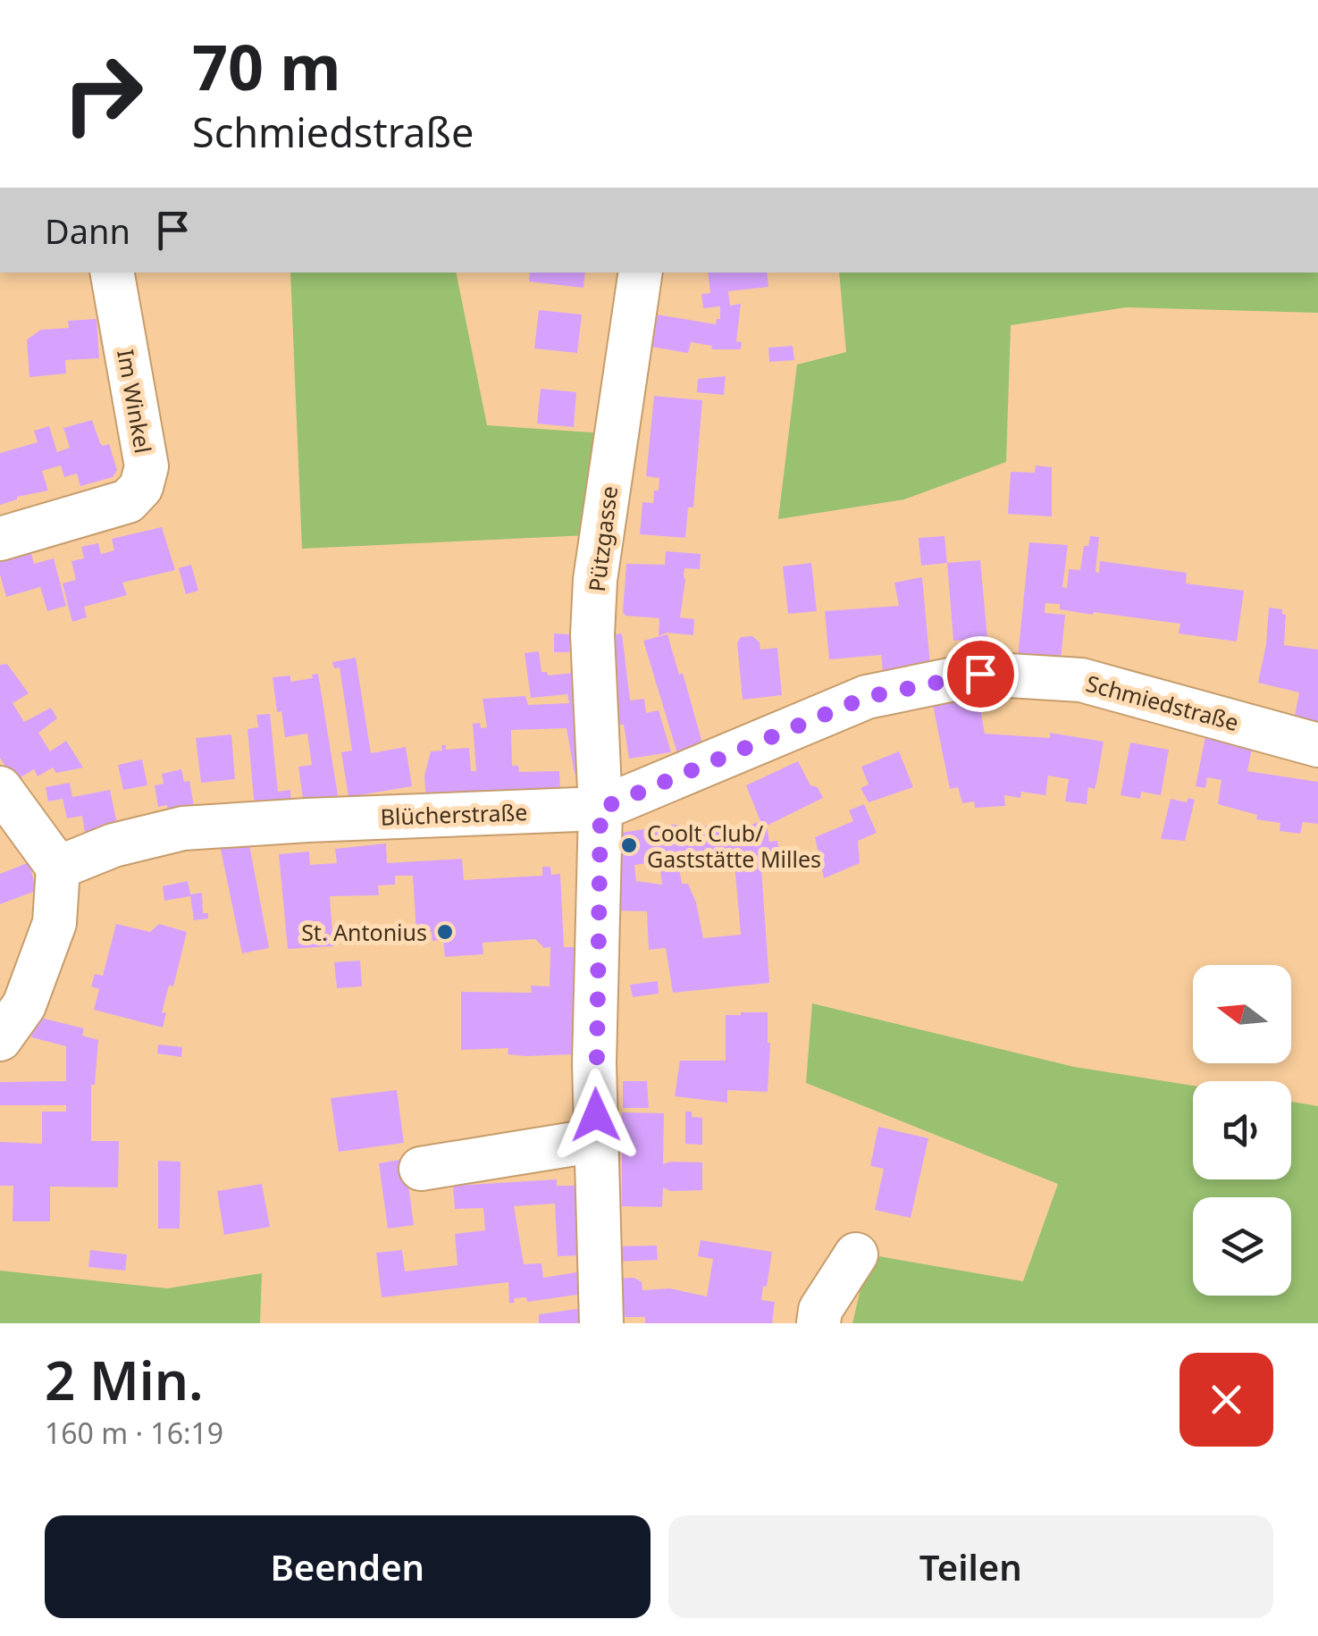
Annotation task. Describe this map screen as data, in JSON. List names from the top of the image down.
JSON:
{
  "streets": {
    "street": [
      "Im Winkel",
      "Pützgasse",
      "Schmiedstraße",
      "Blücherstraße"
    ]
  },
  "crossings": [
    ["Pützgasse", "Schmiedstraße"],
    ["Pützgasse", "Blücherstraße"],
    ["Schmiedstraße", "Blücherstraße"]
  ],
  "places": ["Coolt Club/ Gaststätte Milles", "St. Antonius"],
  "north": "left",
  "page": {
    "turn": ["70 m", "Schmiedstraße"],
    "then": "Dann",
    "heading": ["2 Min.", "160 m · 16:19"],
    "buttons": ["Beenden", "Teilen"]
  }
}
